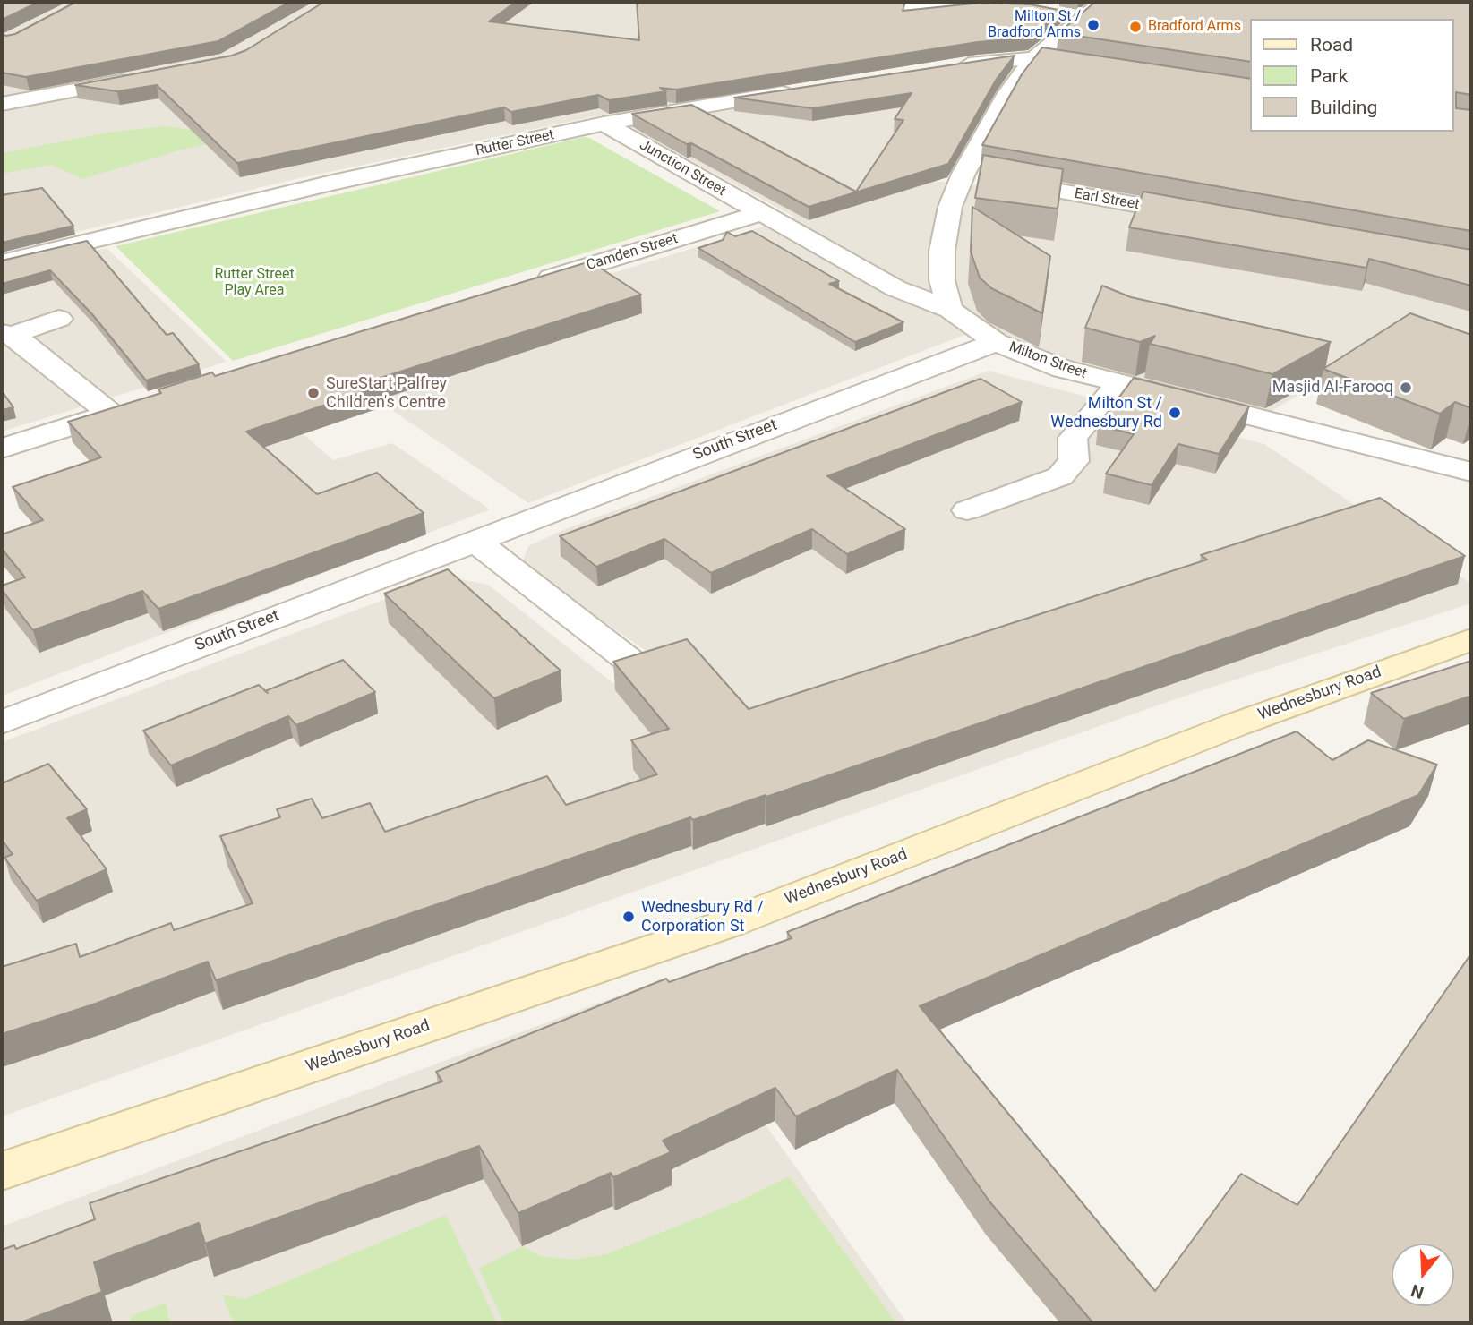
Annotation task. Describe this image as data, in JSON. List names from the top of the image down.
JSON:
{
  "streets": {
    "street": [
      "Rutter Street",
      "Junction Street",
      "Earl Street",
      "Camden Street",
      "Milton Street",
      "South Street",
      "Wednesbury Road"
    ]
  },
  "crossings": [
    ["Rutter Street", "Junction Street"],
    ["Junction Street", "Camden Street"],
    ["Junction Street", "Milton Street"],
    ["Milton Street", "South Street"]
  ],
  "parks": ["Rutter Street Play Area"],
  "places": [
    "Milton St / Bradford Arms",
    "Bradford Arms",
    "Masjid Al-Farooq",
    "SureStart Palfrey Children's Centre",
    "Milton St / Wednesbury Rd",
    "Wednesbury Rd / Corporation St"
  ],
  "legend": ["Road", "Park", "Building"],
  "north": "bottom"
}
